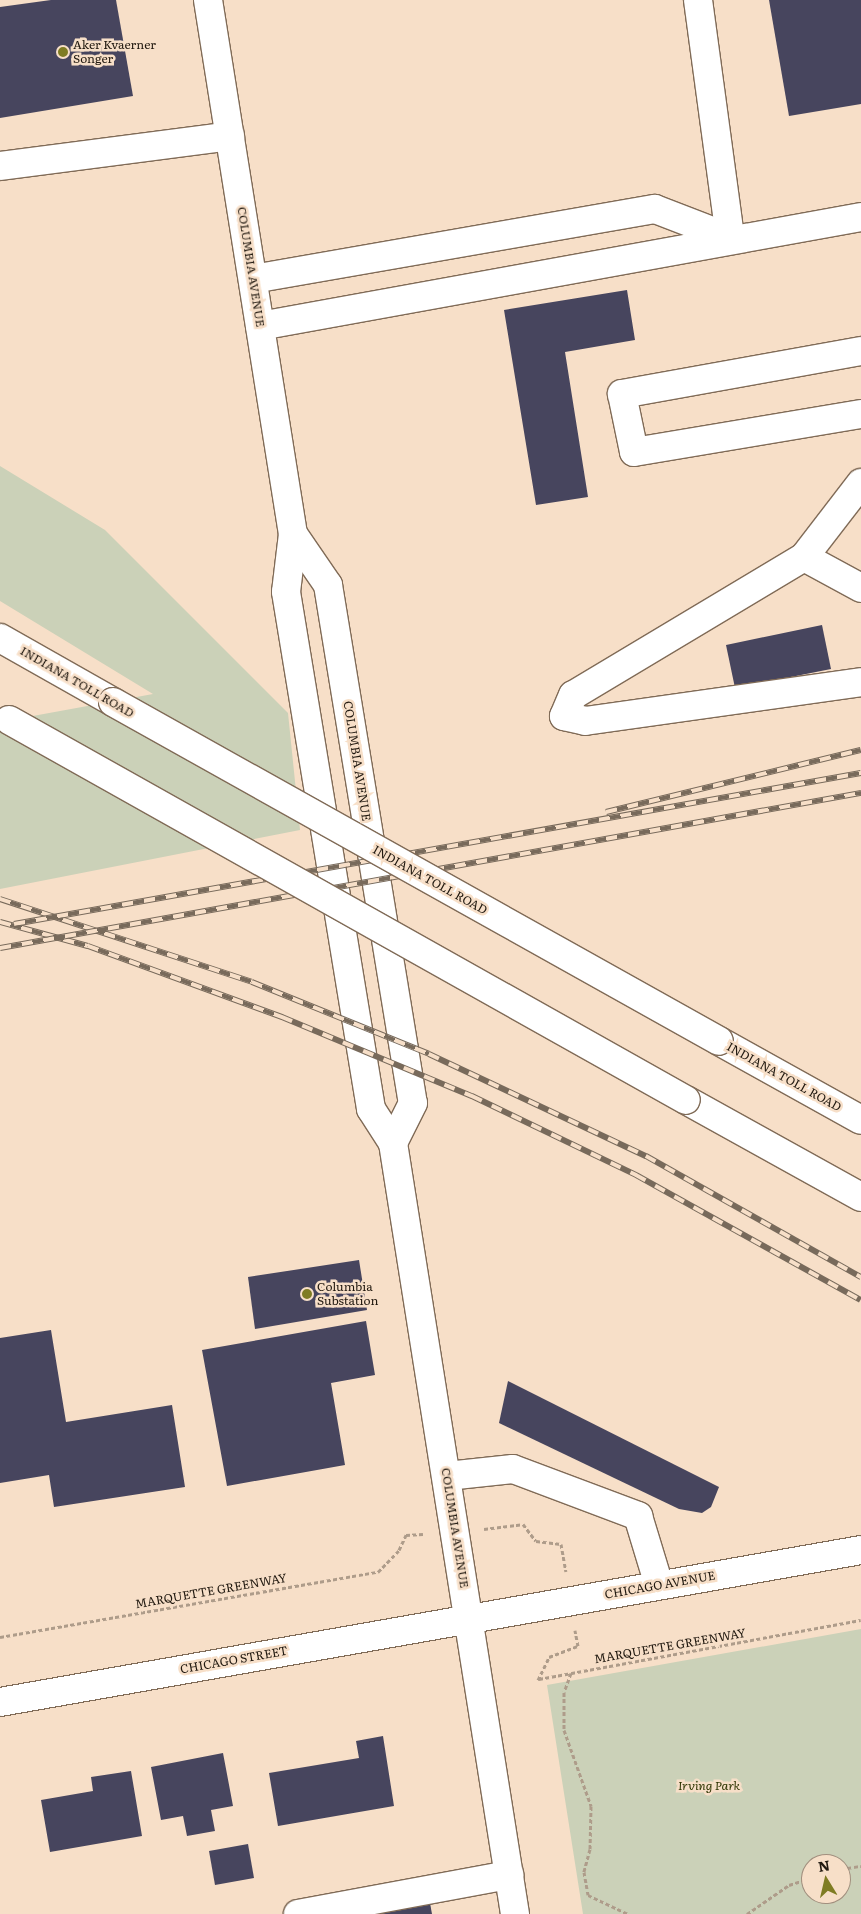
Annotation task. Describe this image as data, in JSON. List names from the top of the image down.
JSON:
{
  "streets": {
    "main road": [
      "COLUMBIA AVENUE",
      "INDIANA TOLL ROAD",
      "CHICAGO AVENUE",
      "CHICAGO STREET"
    ],
    "path": ["MARQUETTE GREENWAY"]
  },
  "crossings": [
    ["COLUMBIA AVENUE", "CHICAGO AVENUE"],
    ["COLUMBIA AVENUE", "CHICAGO STREET"],
    ["CHICAGO AVENUE", "CHICAGO STREET"]
  ],
  "parks": ["Irving Park"],
  "places": ["Aker Kvaerner Songer", "Columbia Substation"],
  "north": "top"
}
